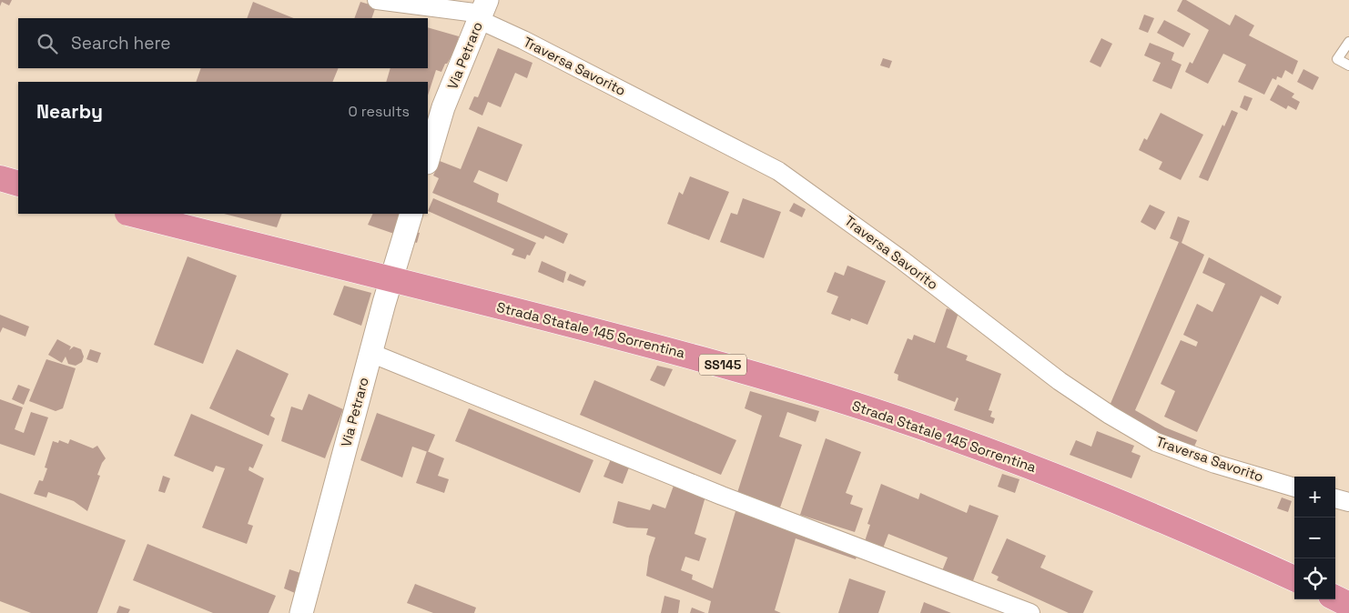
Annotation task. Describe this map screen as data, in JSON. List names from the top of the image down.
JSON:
{
  "streets": {
    "highway": ["Strada Statale 145 Sorrentina", "SS145"],
    "street": ["Via Petraro", "Traversa Savorito"]
  },
  "crossings": [
    ["Via Petraro", "Traversa Savorito"]
  ],
  "page": {
    "search": "Search here",
    "heading": ["Nearby", "0 results"],
    "map_buttons": ["+", "−"]
  }
}
